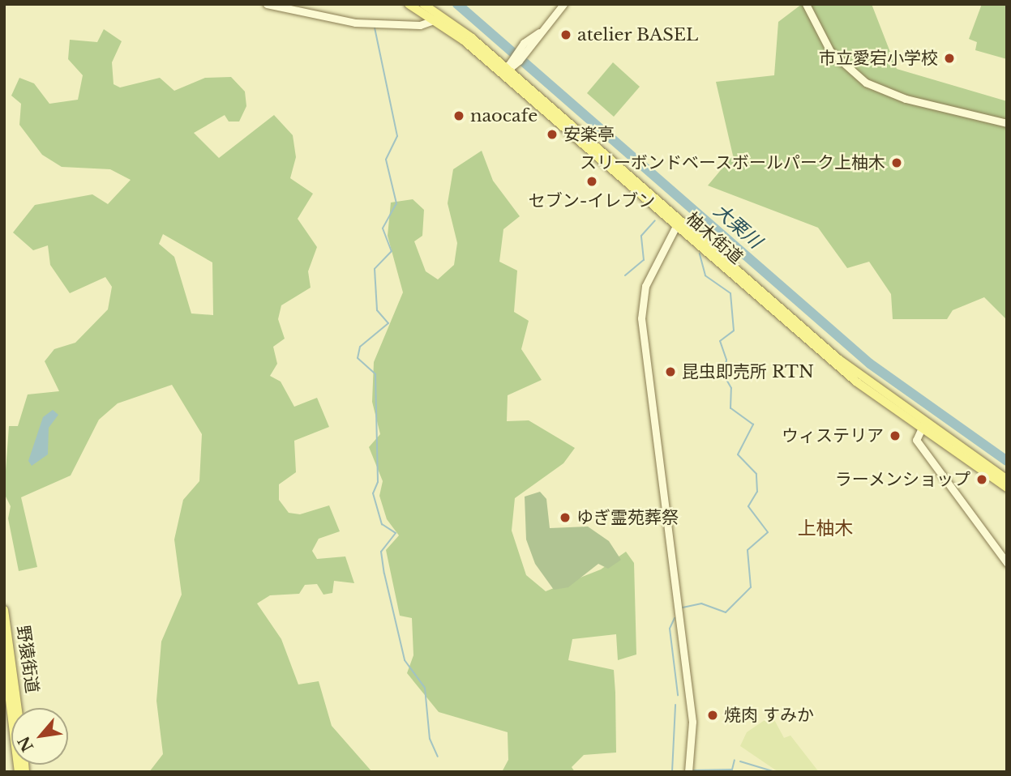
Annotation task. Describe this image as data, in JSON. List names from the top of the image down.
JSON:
{
  "streets": {
    "main road": ["柚木街道", "野猿街道"]
  },
  "districts": ["上柚木"],
  "water": ["大栗川"],
  "places": [
    "atelier BASEL",
    "市立愛宕小学校",
    "naocafe",
    "安楽亭",
    "スリーボンドベースボールパーク上柚木",
    "セブン-イレブン",
    "昆虫即売所 RTN",
    "ウィステリア",
    "ラーメンショップ",
    "ゆぎ霊苑葬祭",
    "焼肉 すみか"
  ],
  "north": "bottom left"
}
